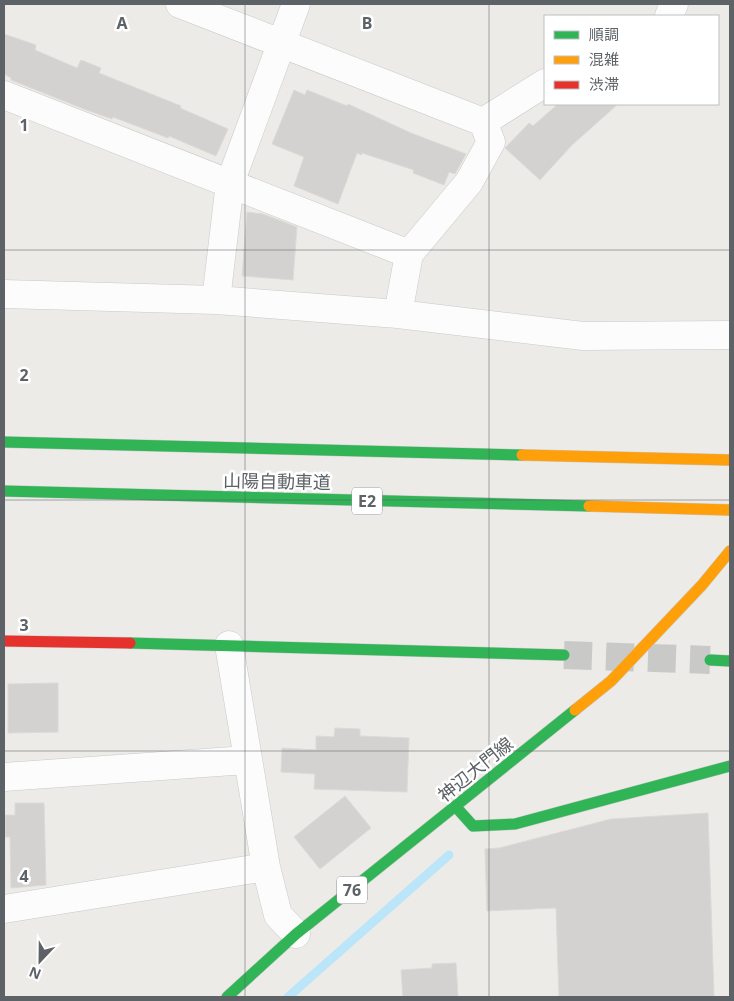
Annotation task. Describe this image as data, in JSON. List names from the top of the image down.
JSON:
{
  "streets": {
    "main road": [
      "山陽自動車道",
      "E2",
      "神辺大門線",
      "76"
    ]
  },
  "legend": ["順調", "混雑", "渋滞"],
  "north": "bottom",
  "grid": {
    "columns": ["A", "B"],
    "rows": [
      "1",
      "2",
      "3",
      "4"
    ]
  }
}
